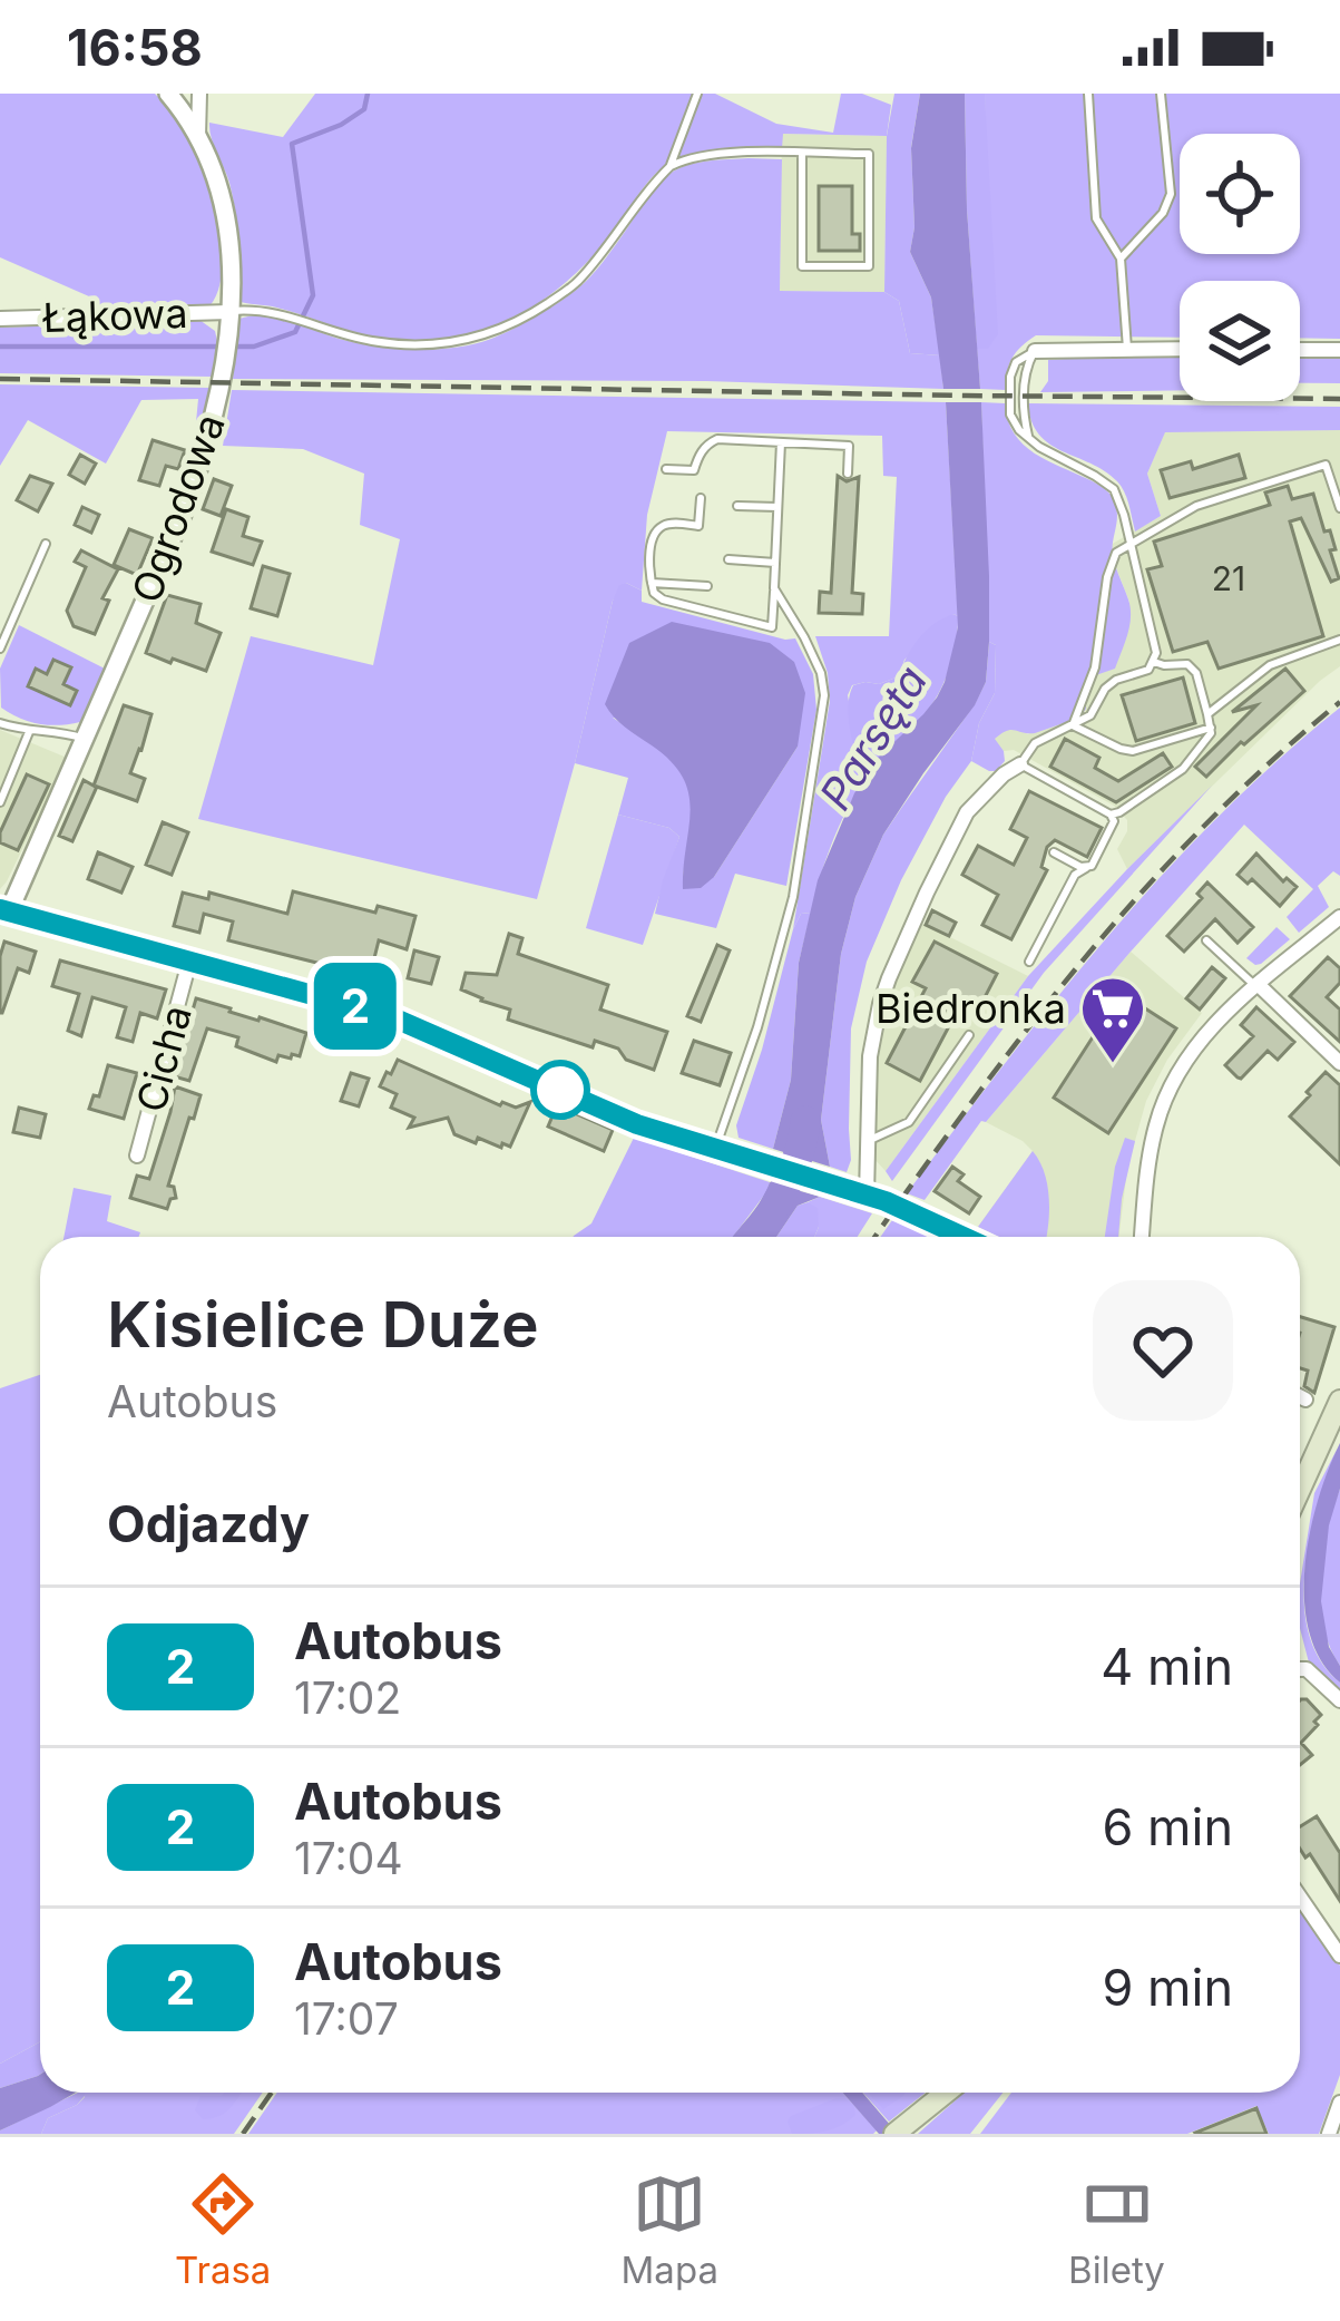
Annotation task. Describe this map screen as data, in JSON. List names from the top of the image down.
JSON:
{
  "streets": {
    "street": ["Łąkowa", "Ogrodowa", "Cicha"]
  },
  "crossings": [
    ["Łąkowa", "Ogrodowa"]
  ],
  "water": ["Parsęta"],
  "places": {
    "supermarket": ["Biedronka"]
  },
  "lines": ["bus line 2"],
  "house_numbers": ["21"],
  "page": {
    "status": "16:58",
    "on_map": "2",
    "heading": [
      ["Kisielice Duże", "Autobus"],
      "Odjazdy"
    ],
    "list": [
      {
        "mark": "2",
        "name": "Autobus",
        "note": "17:02",
        "value": "4 min"
      },
      {
        "mark": "2",
        "name": "Autobus",
        "note": "17:04",
        "value": "6 min"
      },
      {
        "mark": "2",
        "name": "Autobus",
        "note": "17:07",
        "value": "9 min"
      }
    ],
    "tabs": ["Trasa", "Mapa", "Bilety"]
  }
}
